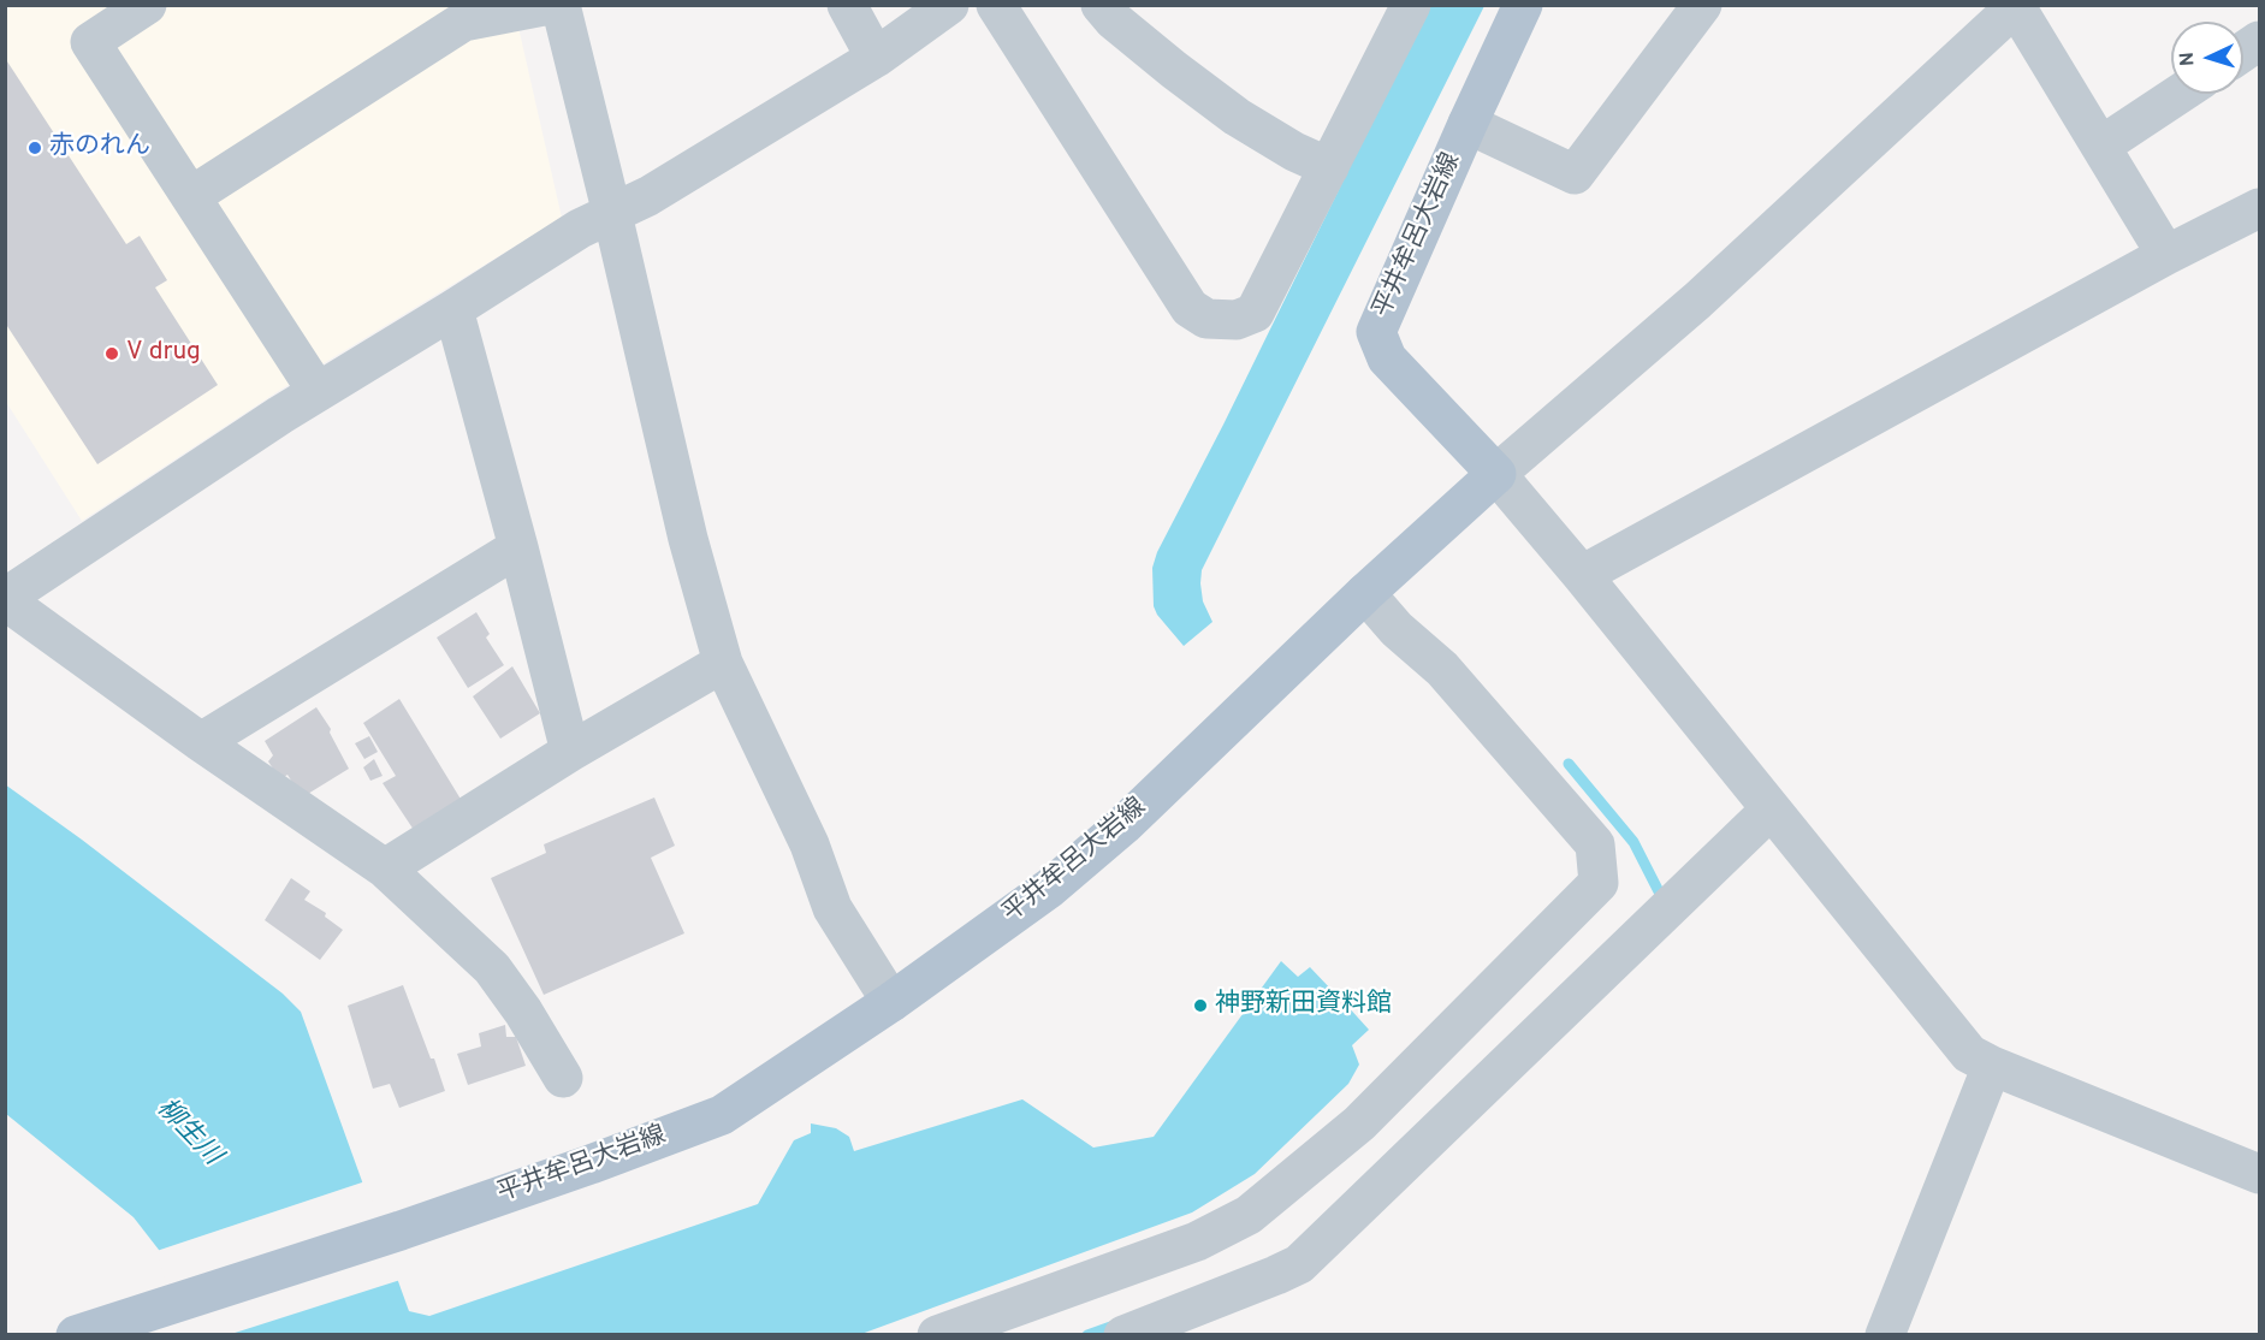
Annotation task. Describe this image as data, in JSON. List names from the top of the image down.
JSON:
{
  "streets": {
    "main road": ["平井牟呂大岩線"]
  },
  "water": ["柳生川"],
  "places": ["赤のれん", "V drug", "神野新田資料館"],
  "north": "left"
}
